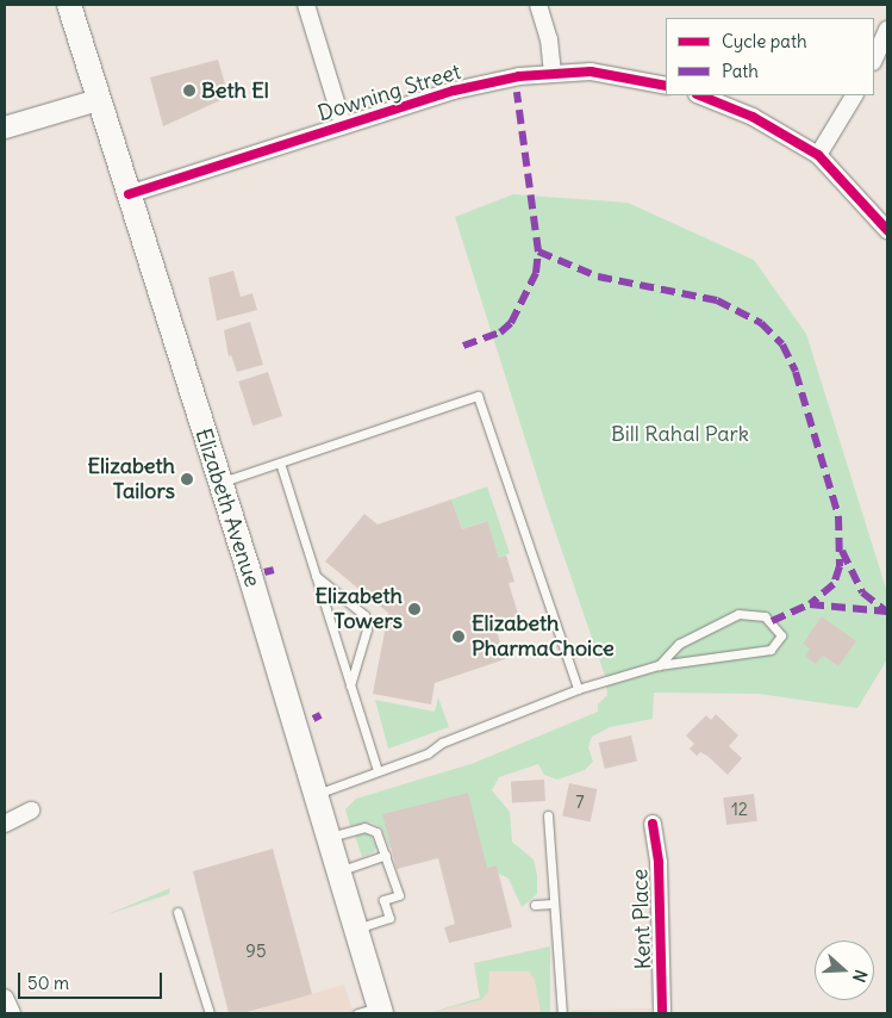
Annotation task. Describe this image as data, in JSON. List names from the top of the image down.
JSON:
{
  "streets": {
    "main road": ["Elizabeth Avenue"],
    "street": ["Downing Street", "Kent Place"]
  },
  "crossings": [
    ["Downing Street", "Elizabeth Avenue"]
  ],
  "parks": ["Bill Rahal Park"],
  "places": [
    "Beth El",
    "Elizabeth Tailors",
    "Elizabeth Towers",
    "Elizabeth PharmaChoice"
  ],
  "house_numbers": ["7", "12", "95"],
  "legend": ["Cycle path", "Path"],
  "scale_bar": "50 m",
  "north": "right"
}
